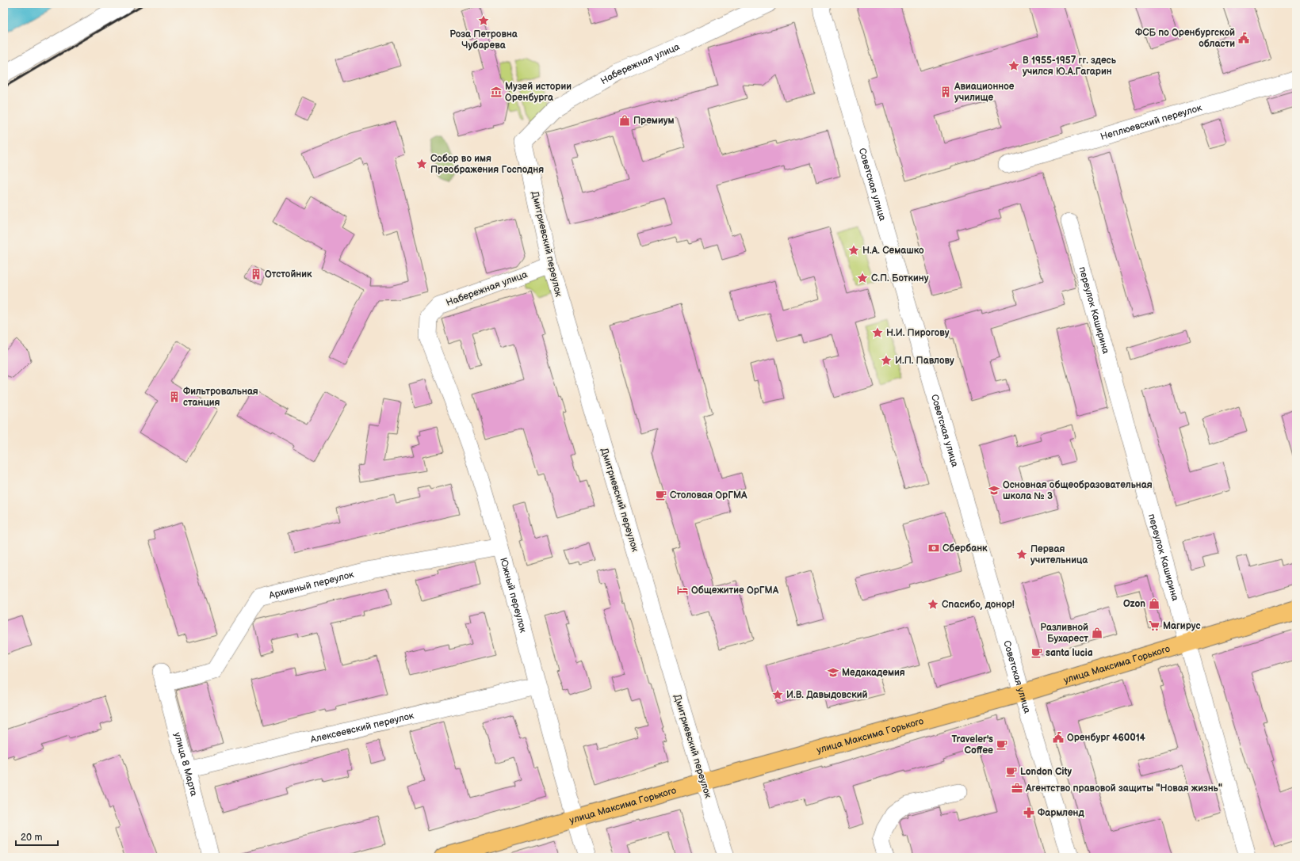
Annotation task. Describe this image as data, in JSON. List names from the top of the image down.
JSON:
{
  "streets": {
    "main road": ["улица Максима Горького"],
    "street": [
      "Набережная улица",
      "Неплюевский переулок",
      "Советская улица",
      "Дмитриевский переулок",
      "переулок Каширина",
      "Архивный переулок",
      "Южный переулок",
      "Алексеевский переулок",
      "улица 8 Марта"
    ]
  },
  "crossings": [
    ["Набережная улица", "Дмитриевский переулок"],
    ["Набережная улица", "Южный переулок"],
    ["Советская улица", "улица Максима Горького"],
    ["Дмитриевский переулок", "улица Максима Горького"],
    ["переулок Каширина", "улица Максима Горького"],
    ["Архивный переулок", "Южный переулок"],
    ["Архивный переулок", "улица 8 Марта"],
    ["Южный переулок", "улица Максима Горького"],
    ["Южный переулок", "Алексеевский переулок"],
    ["Алексеевский переулок", "улица 8 Марта"]
  ],
  "places": {
    "place": [
      "Роза Петровна Чубарева",
      "В 1955-1957 гг. здесь учился Ю.А.Гагарин",
      "Собор во имя Преображения Господня",
      "Н.А. Семашко",
      "С.П. Боткину",
      "Н.И. Пирогову",
      "И.П. Павлову",
      "Первая учительница",
      "Спасибо, донор!",
      "И.В. Давыдовский"
    ],
    "public building": ["ФСБ по Оренбургской области", "Оренбург 460014"],
    "museum": ["Музей истории Оренбурга"],
    "building": ["Авиационное училище", "Отстойник", "Фильтровальная станция"],
    "shop": ["Премиум", "Ozon", "Разливной Бухарест"],
    "school or university": ["Основная общеобразовательная школа № 3", "Медакадемия"],
    "cafe": [
      "Столовая ОрГМА",
      "santa lucia",
      "Traveler's Coffee",
      "London City"
    ],
    "bank": ["Сбербанк"],
    "hotel": ["Общежитие ОрГМА"],
    "supermarket": ["Магирус"],
    "office": ["Агентство правовой защиты \"Новая жизнь\""],
    "pharmacy": ["Фармленд"]
  },
  "scale_bar": "20 m"
}
